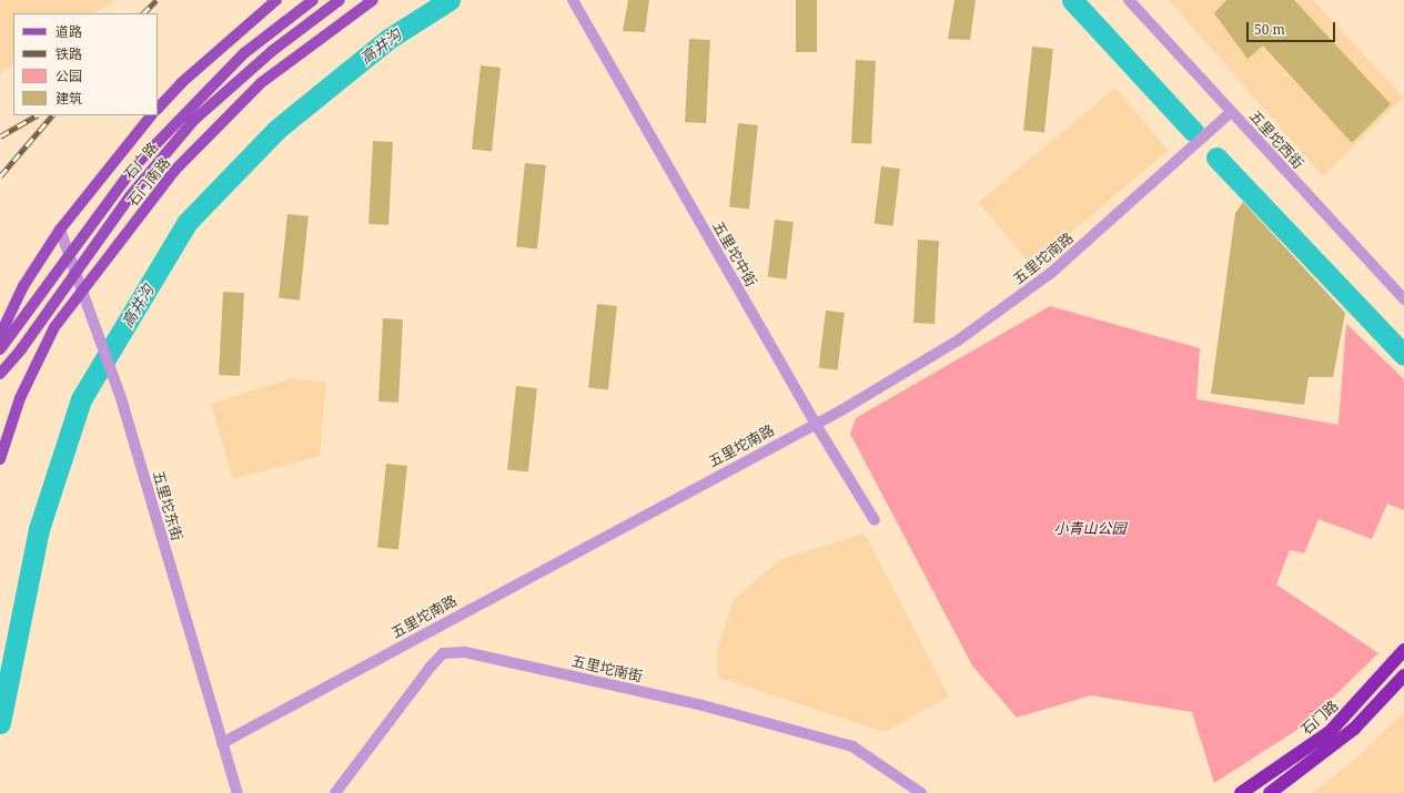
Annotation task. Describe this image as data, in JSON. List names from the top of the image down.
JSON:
{
  "streets": {
    "highway": ["石门路"],
    "main road": ["石广路", "石门南路"],
    "street": [
      "五里坨西街",
      "五里坨中街",
      "五里坨南路",
      "五里坨东街",
      "五里坨南街"
    ]
  },
  "crossings": [
    ["五里坨西街", "五里坨南路"],
    ["石门南路", "五里坨东街"],
    ["五里坨中街", "五里坨南路"],
    ["五里坨南路", "五里坨东街"]
  ],
  "water": ["高井沟"],
  "parks": ["小青山公园"],
  "legend": [
    "道路",
    "铁路",
    "公园",
    "建筑"
  ],
  "scale_bar": "50 m"
}
